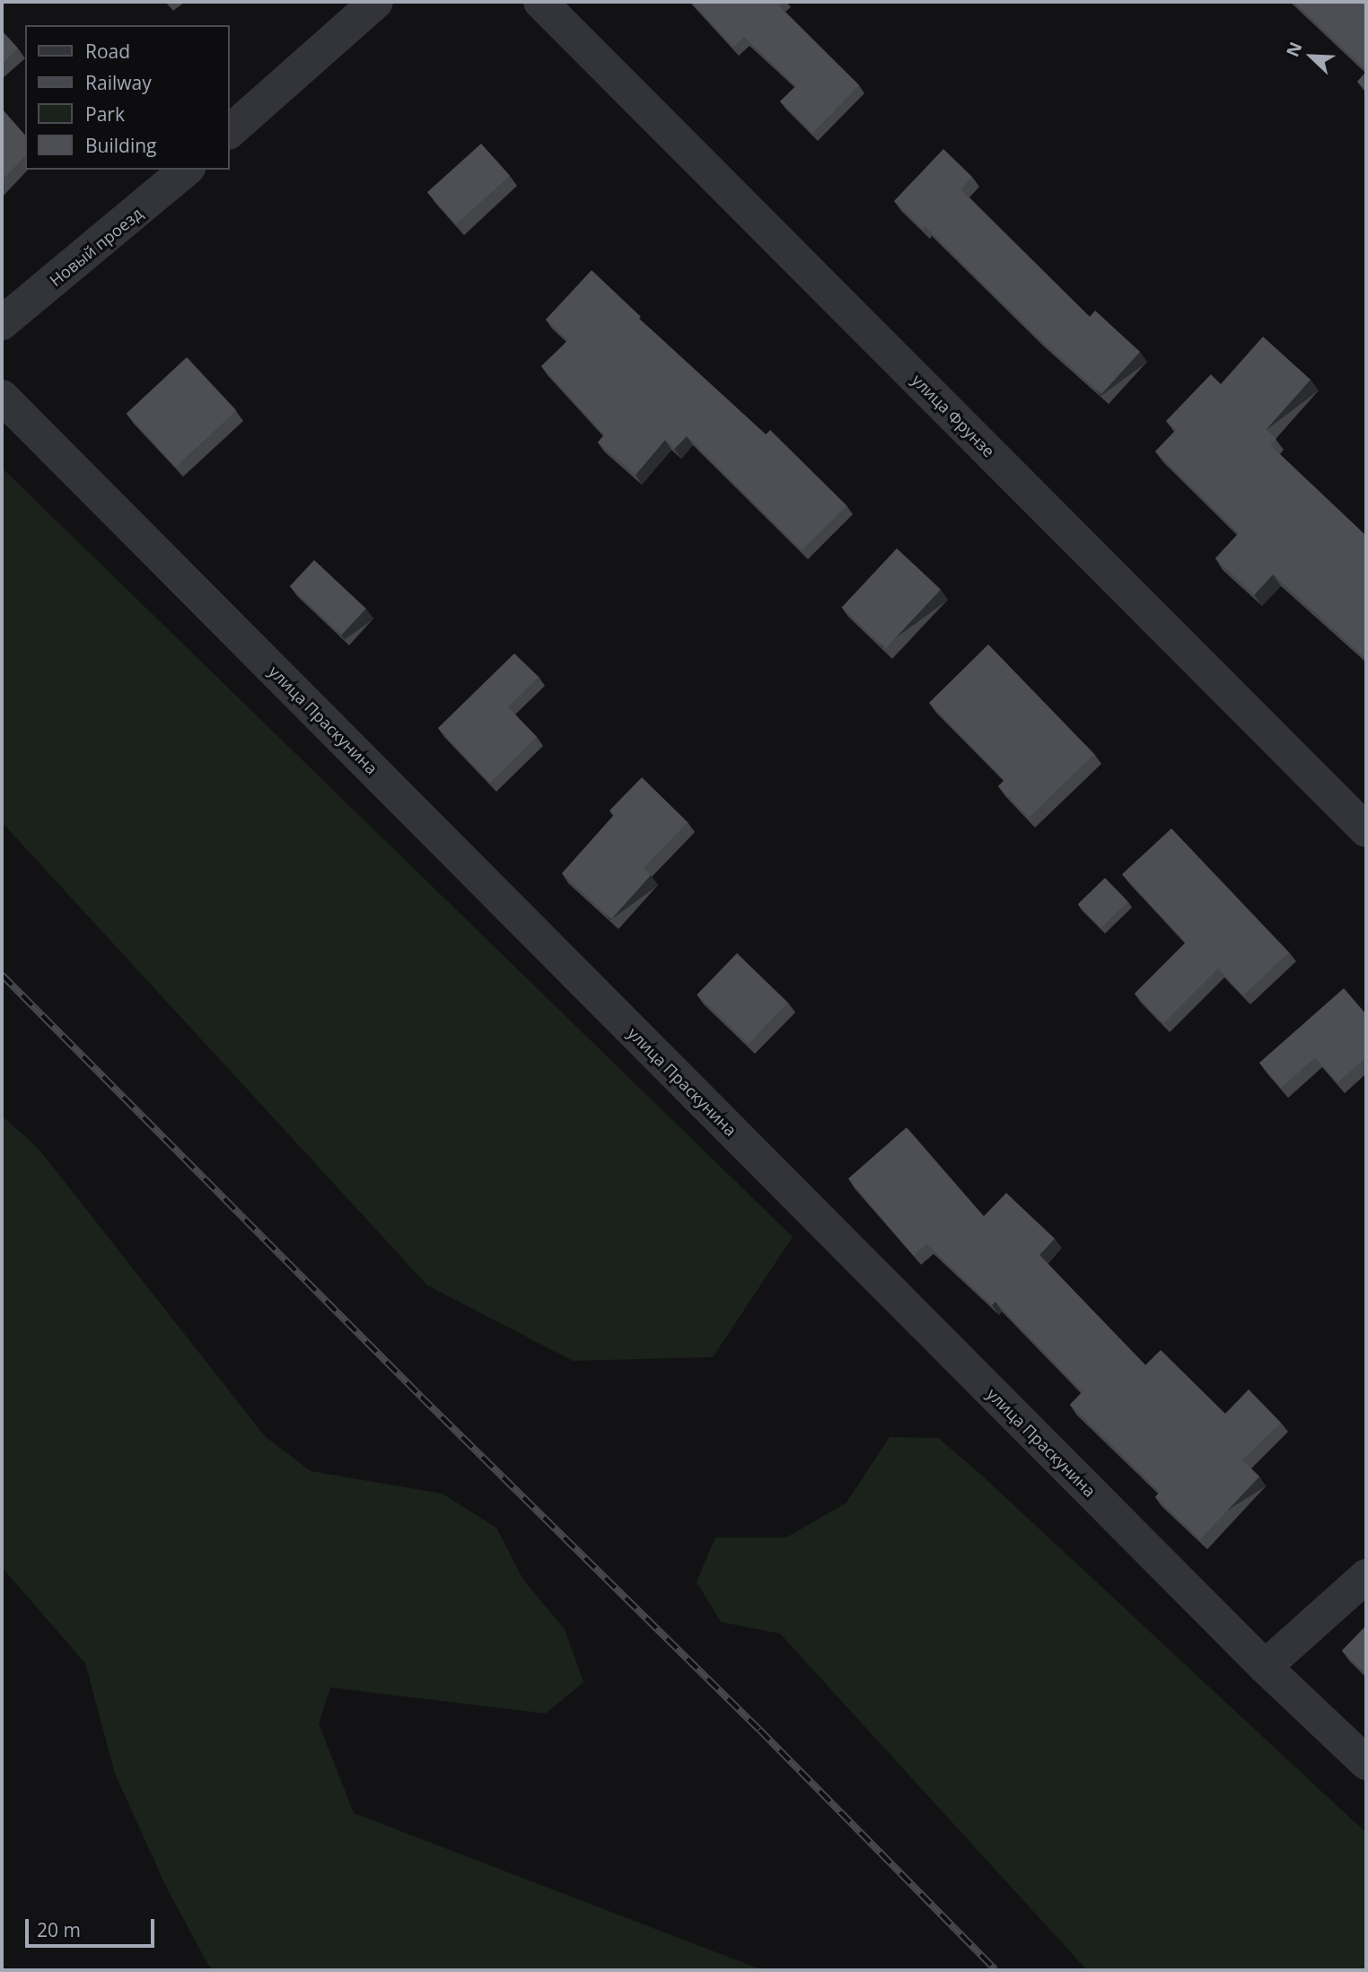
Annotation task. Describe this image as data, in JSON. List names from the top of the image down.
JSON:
{
  "streets": {
    "street": ["Новый проезд", "улица Фрунзе", "улица Праскунина"]
  },
  "legend": [
    "Road",
    "Railway",
    "Park",
    "Building"
  ],
  "scale_bar": "20 m",
  "north": "top left"
}
